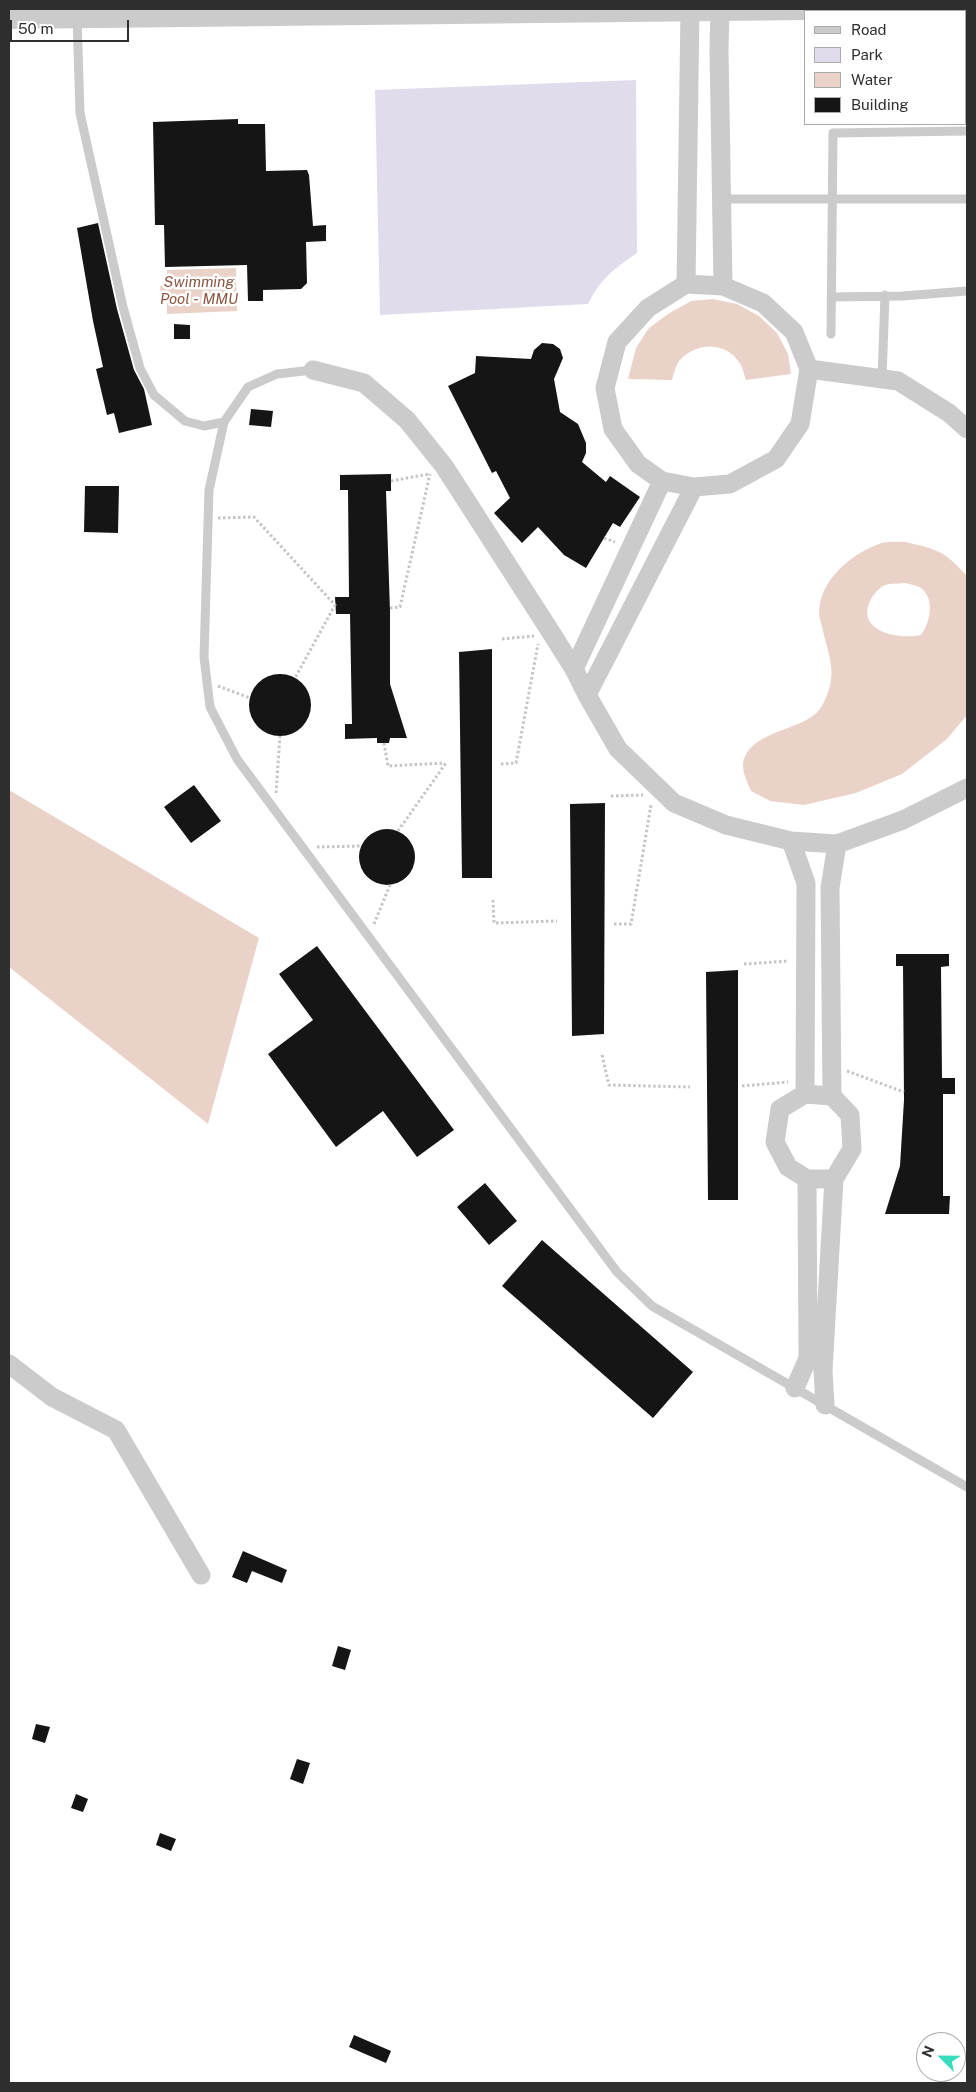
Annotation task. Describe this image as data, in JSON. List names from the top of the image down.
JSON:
{
  "water": ["Swimming Pool - MMU"],
  "legend": [
    "Road",
    "Park",
    "Water",
    "Building"
  ],
  "scale_bar": "50 m",
  "north": "top left"
}
